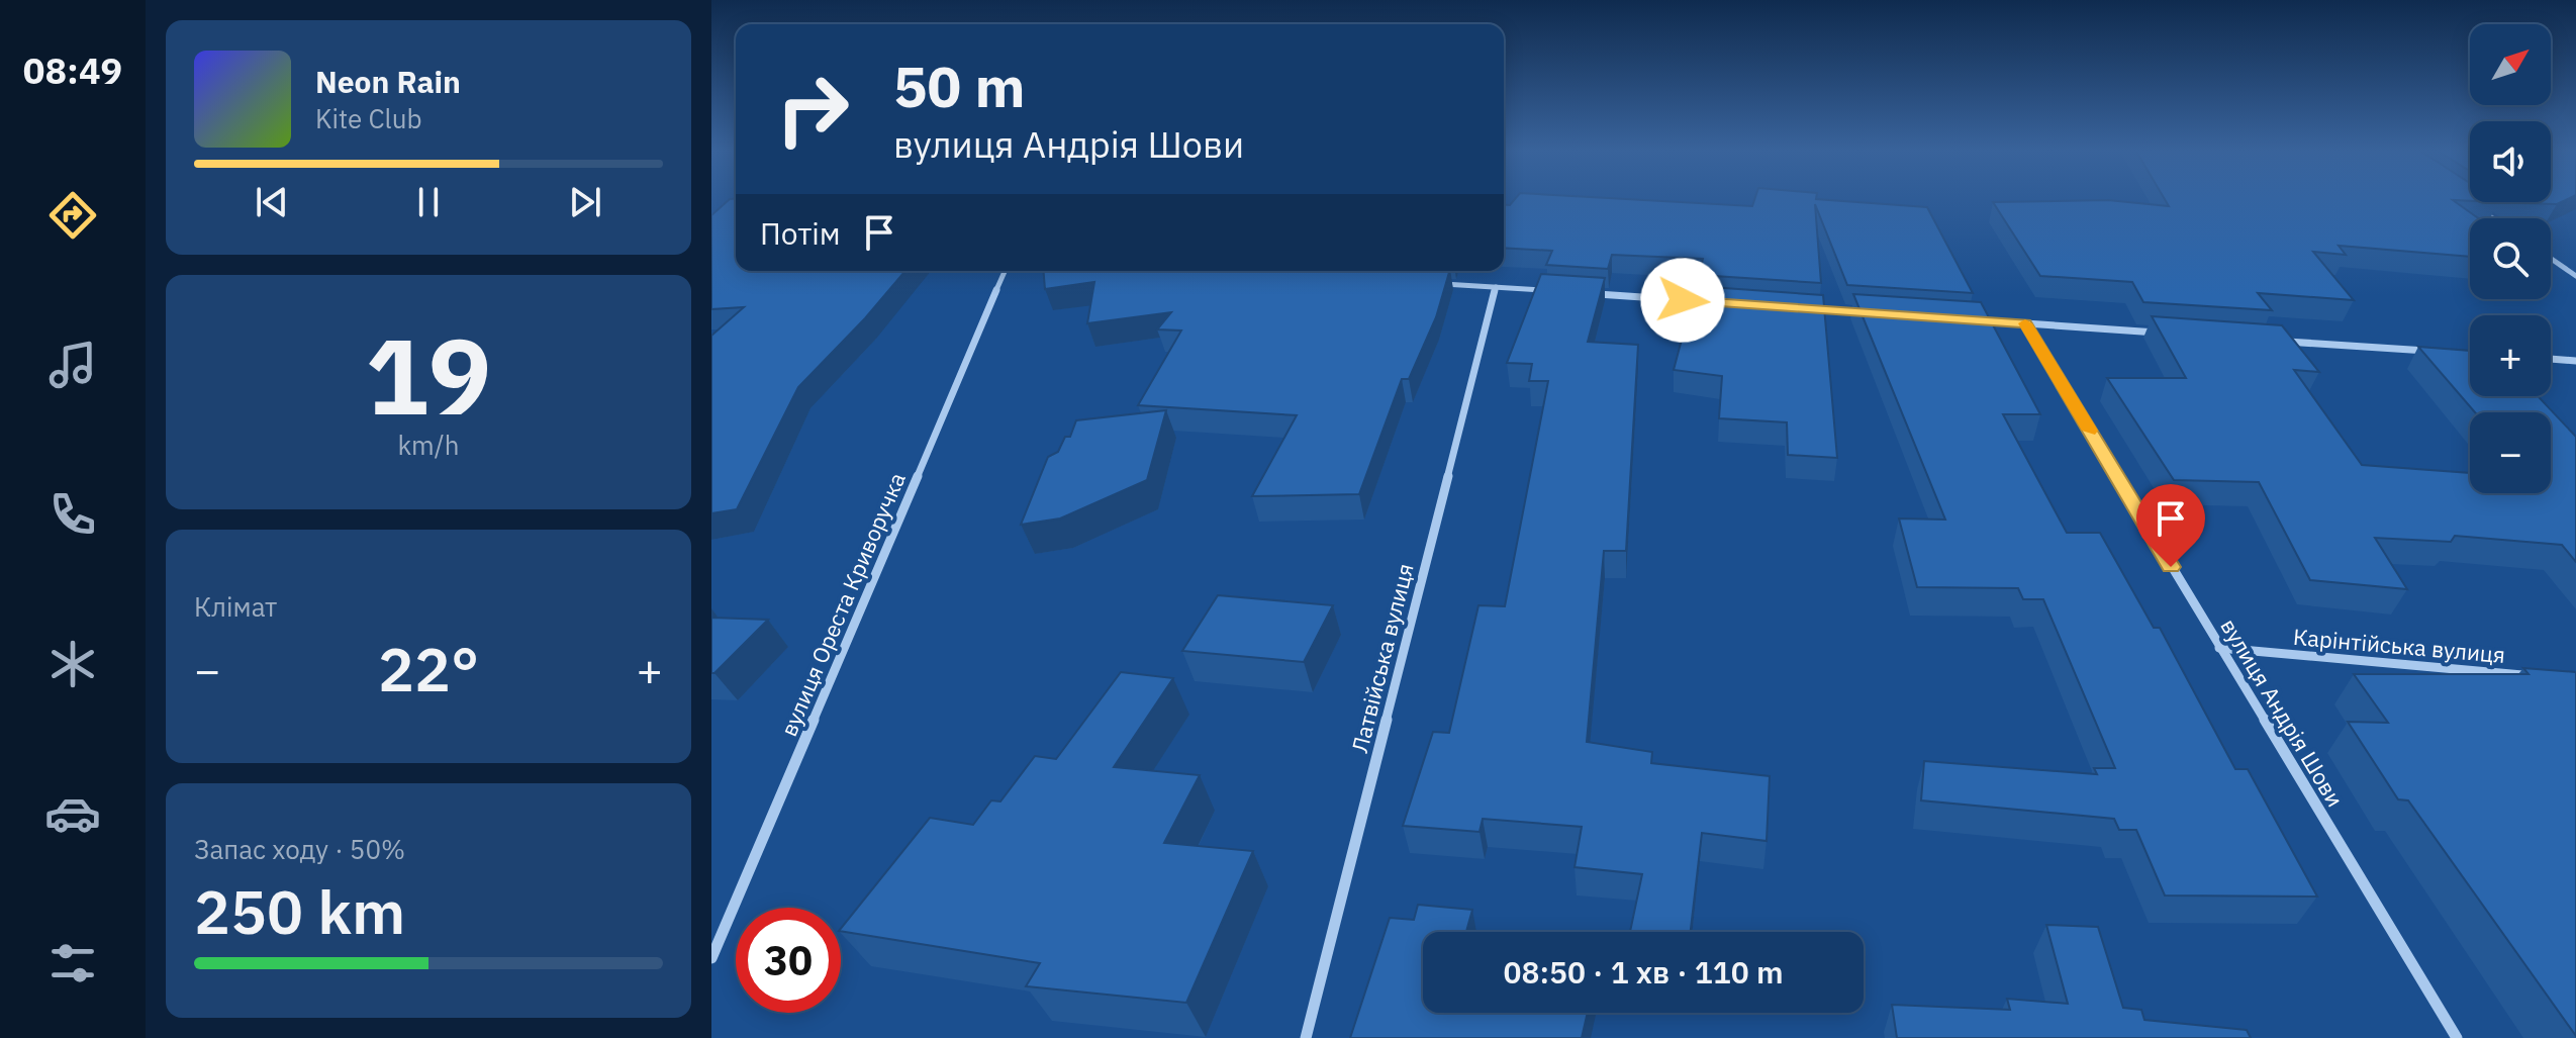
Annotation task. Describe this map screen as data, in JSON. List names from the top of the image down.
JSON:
{
  "streets": {
    "street": [
      "вулиця Ореста Криворучка",
      "Карінтійська вулиця",
      "Латвійська вулиця",
      "вулиця Андрія Шови"
    ]
  },
  "crossings": [
    ["Карінтійська вулиця", "вулиця Андрія Шови"]
  ],
  "north": "top right",
  "page": {
    "tabs": "08:49",
    "map_buttons": ["+", "−"],
    "turn": ["50 m", "вулиця Андрія Шови"],
    "song": ["Neon Rain", "Kite Club"],
    "then": "Потім",
    "tile": [
      ["19", "km/h"],
      "Клімат",
      ["Запас ходу · 50%", "250 km"]
    ],
    "heat": ["−", "22°", "+"],
    "limit": "30",
    "trip": "08:50 · 1 хв · 110 m"
  }
}
